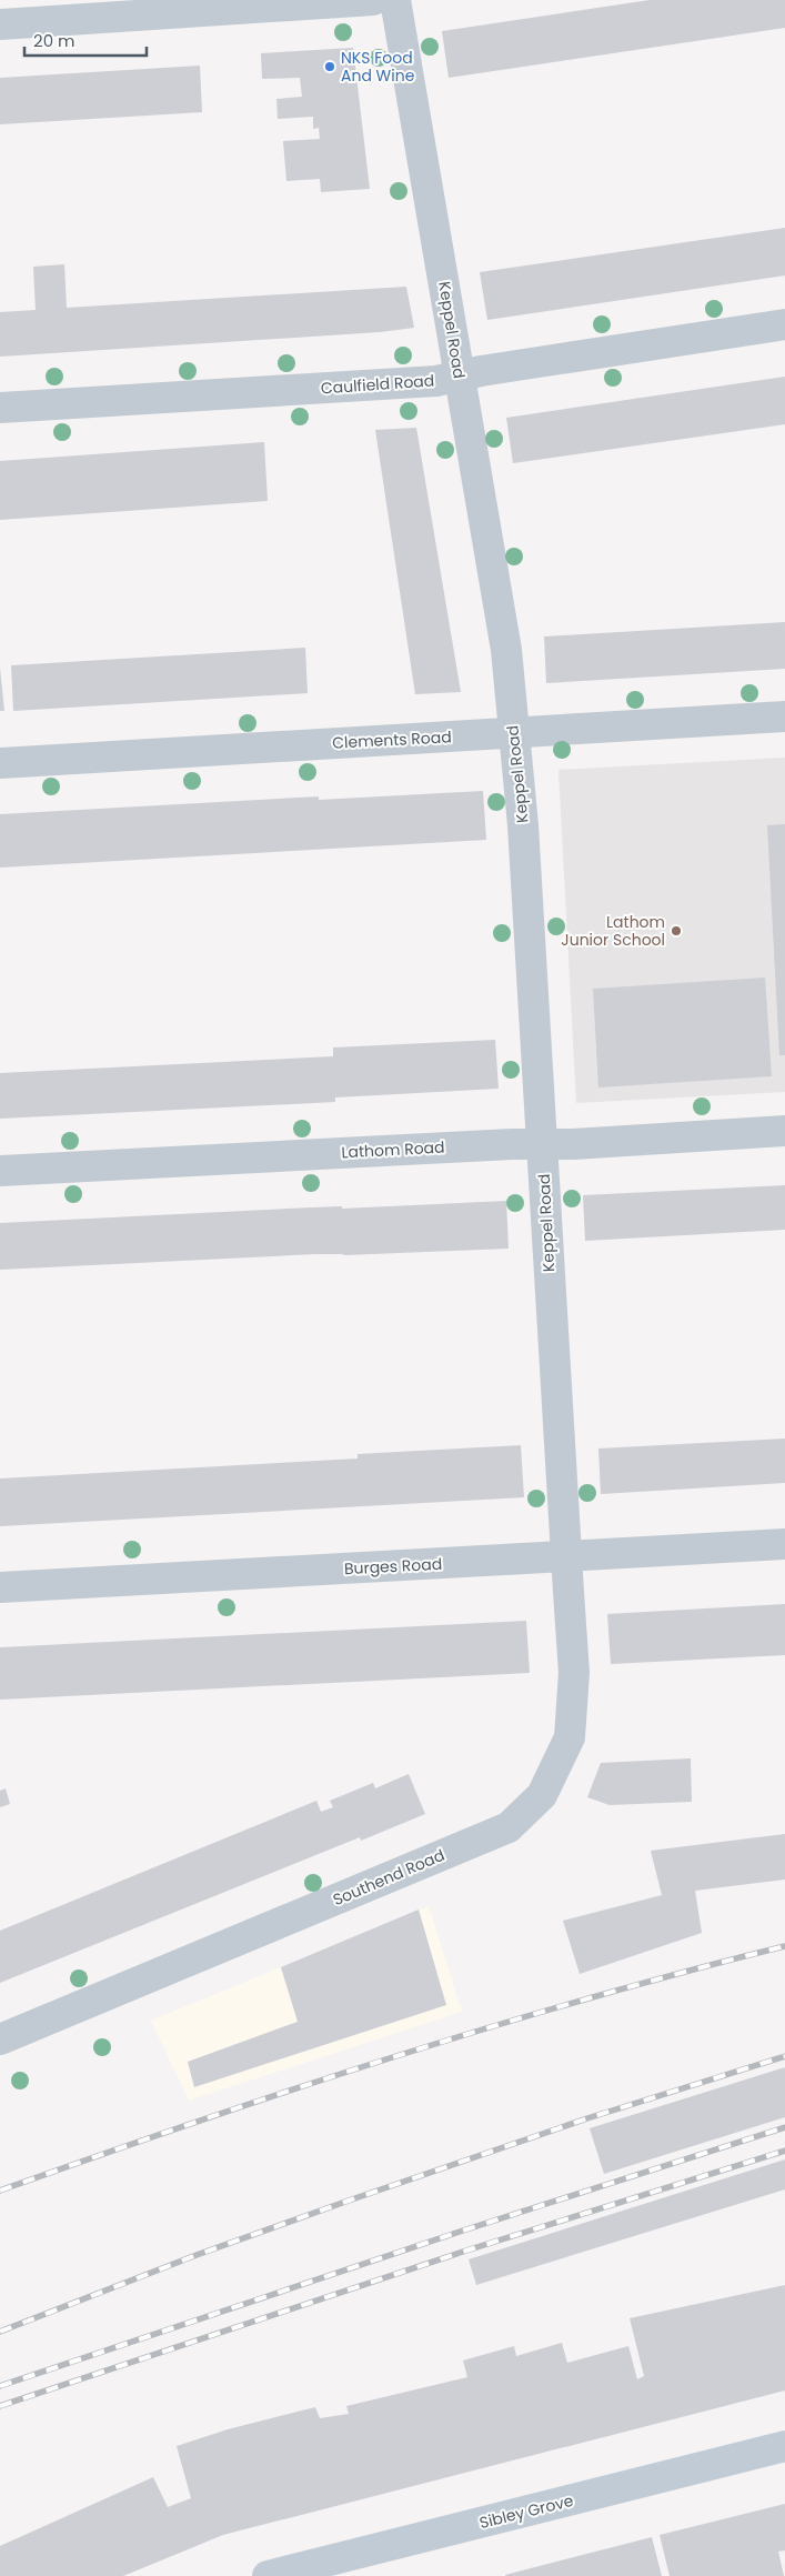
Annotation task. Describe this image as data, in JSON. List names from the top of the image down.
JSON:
{
  "streets": {
    "main road": ["Sibley Grove"],
    "street": [
      "Keppel Road",
      "Caulfield Road",
      "Clements Road",
      "Lathom Road",
      "Burges Road",
      "Southend Road"
    ]
  },
  "crossings": [
    ["Keppel Road", "Caulfield Road"],
    ["Keppel Road", "Clements Road"],
    ["Keppel Road", "Lathom Road"],
    ["Keppel Road", "Burges Road"],
    ["Keppel Road", "Southend Road"],
    ["Burges Road", "Southend Road"]
  ],
  "places": ["NKS Food And Wine", "Lathom Junior School"],
  "scale_bar": "20 m"
}
